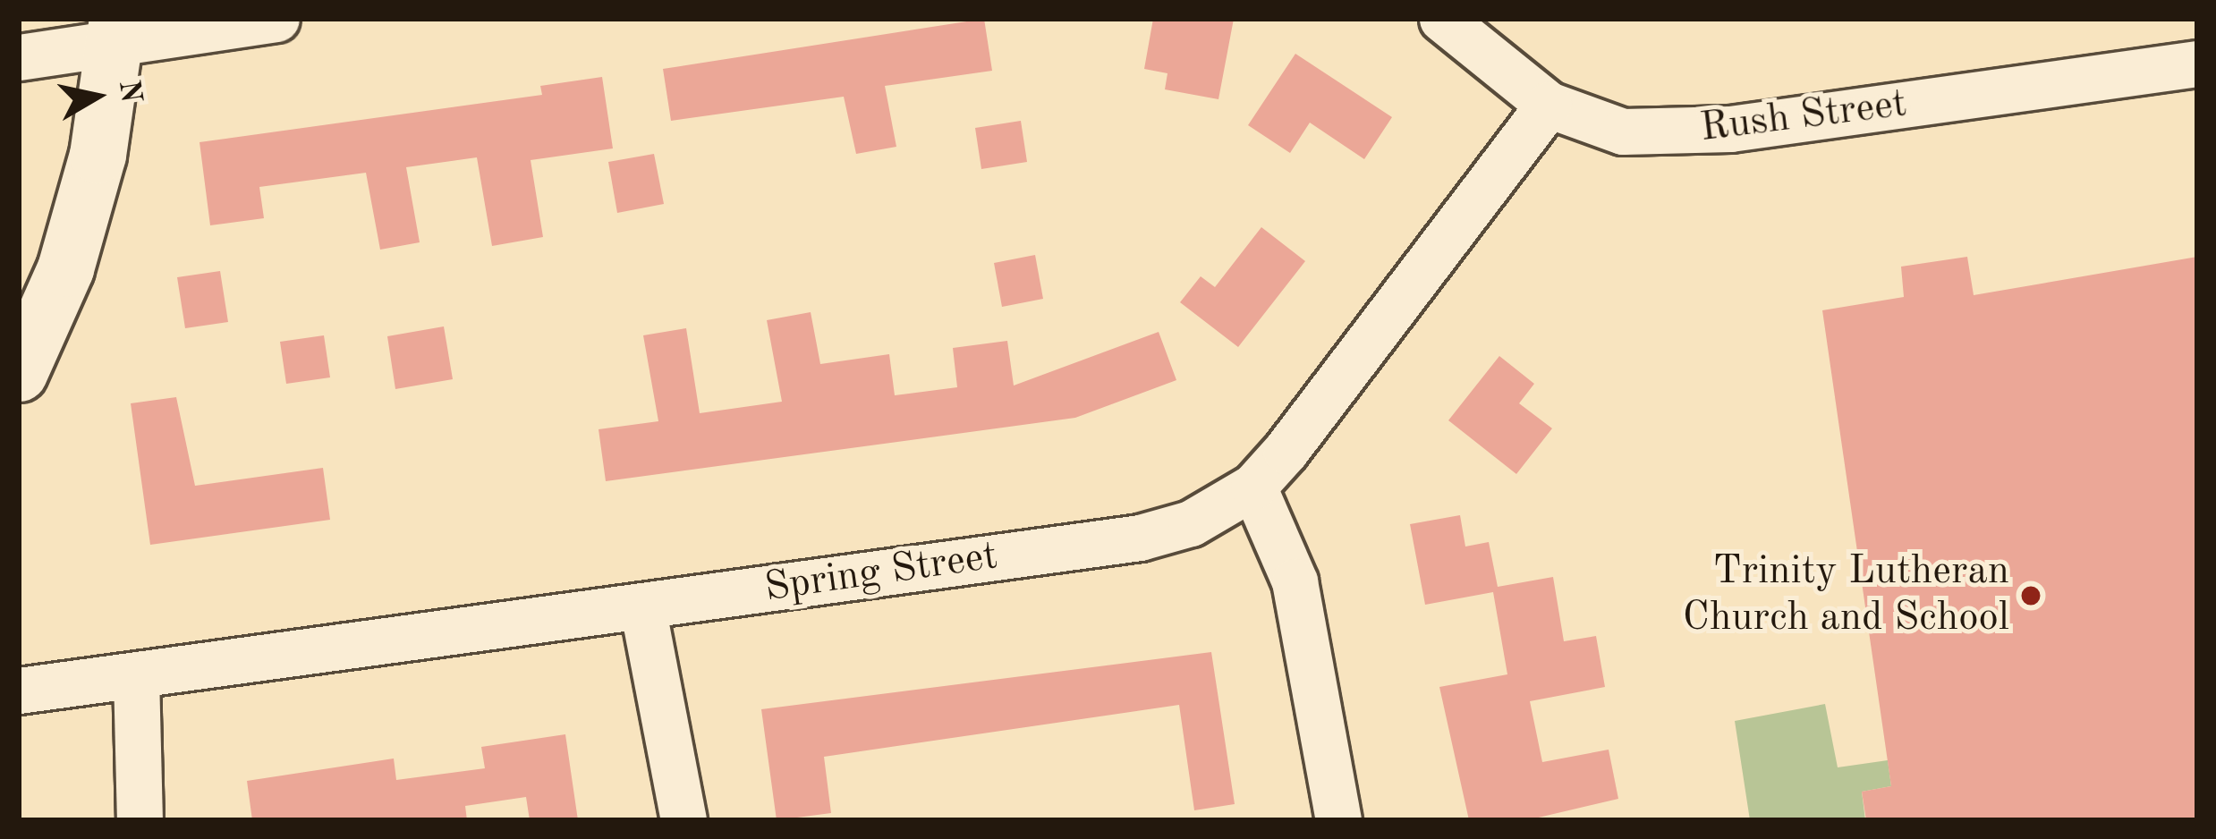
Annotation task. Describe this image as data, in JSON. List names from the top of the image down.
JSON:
{
  "streets": {
    "street": ["Rush Street", "Spring Street"]
  },
  "crossings": [
    ["Rush Street", "Spring Street"]
  ],
  "places": ["Trinity Lutheran Church and School"],
  "north": "right"
}
